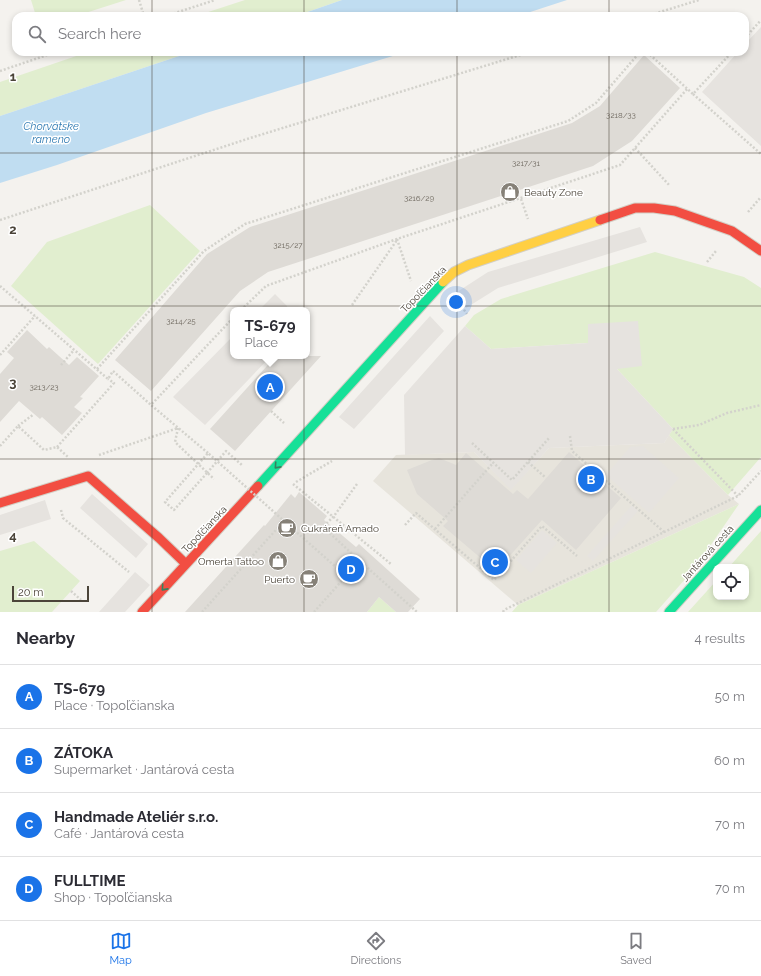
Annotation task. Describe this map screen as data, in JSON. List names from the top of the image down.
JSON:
{
  "streets": {
    "street": ["Topoľčianska", "Jantárová cesta"]
  },
  "one_way": ["Topoľčianska"],
  "water": ["Chorvátske rameno"],
  "places": {
    "shop": ["Beauty Zone", "Omerta Tattoo"],
    "cafe": ["Cukráreň Amado", "Puerto"]
  },
  "house_numbers": [
    "3218/33",
    "3217/31",
    "3216/29",
    "3215/27",
    "3214/25",
    "3213/23"
  ],
  "scale_bar": "20 m",
  "page": {
    "search": "Search here",
    "popup": ["TS-679", "Place"],
    "pins": [
      "A",
      "B",
      "C",
      "D"
    ],
    "scale": "20 m",
    "heading": ["Nearby", "4 results"],
    "list": [
      {
        "mark": "A",
        "name": "TS-679",
        "note": "Place · Topoľčianska",
        "value": "50 m"
      },
      {
        "mark": "B",
        "name": "ZÁTOKA",
        "note": "Supermarket · Jantárová cesta",
        "value": "60 m"
      },
      {
        "mark": "C",
        "name": "Handmade Ateliér s.r.o.",
        "note": "Café · Jantárová cesta",
        "value": "70 m"
      },
      {
        "mark": "D",
        "name": "FULLTIME",
        "note": "Shop · Topoľčianska",
        "value": "70 m"
      }
    ],
    "nav": ["Map", "Directions", "Saved"]
  },
  "grid": {
    "rows": [
      "1",
      "2",
      "3",
      "4"
    ]
  }
}
